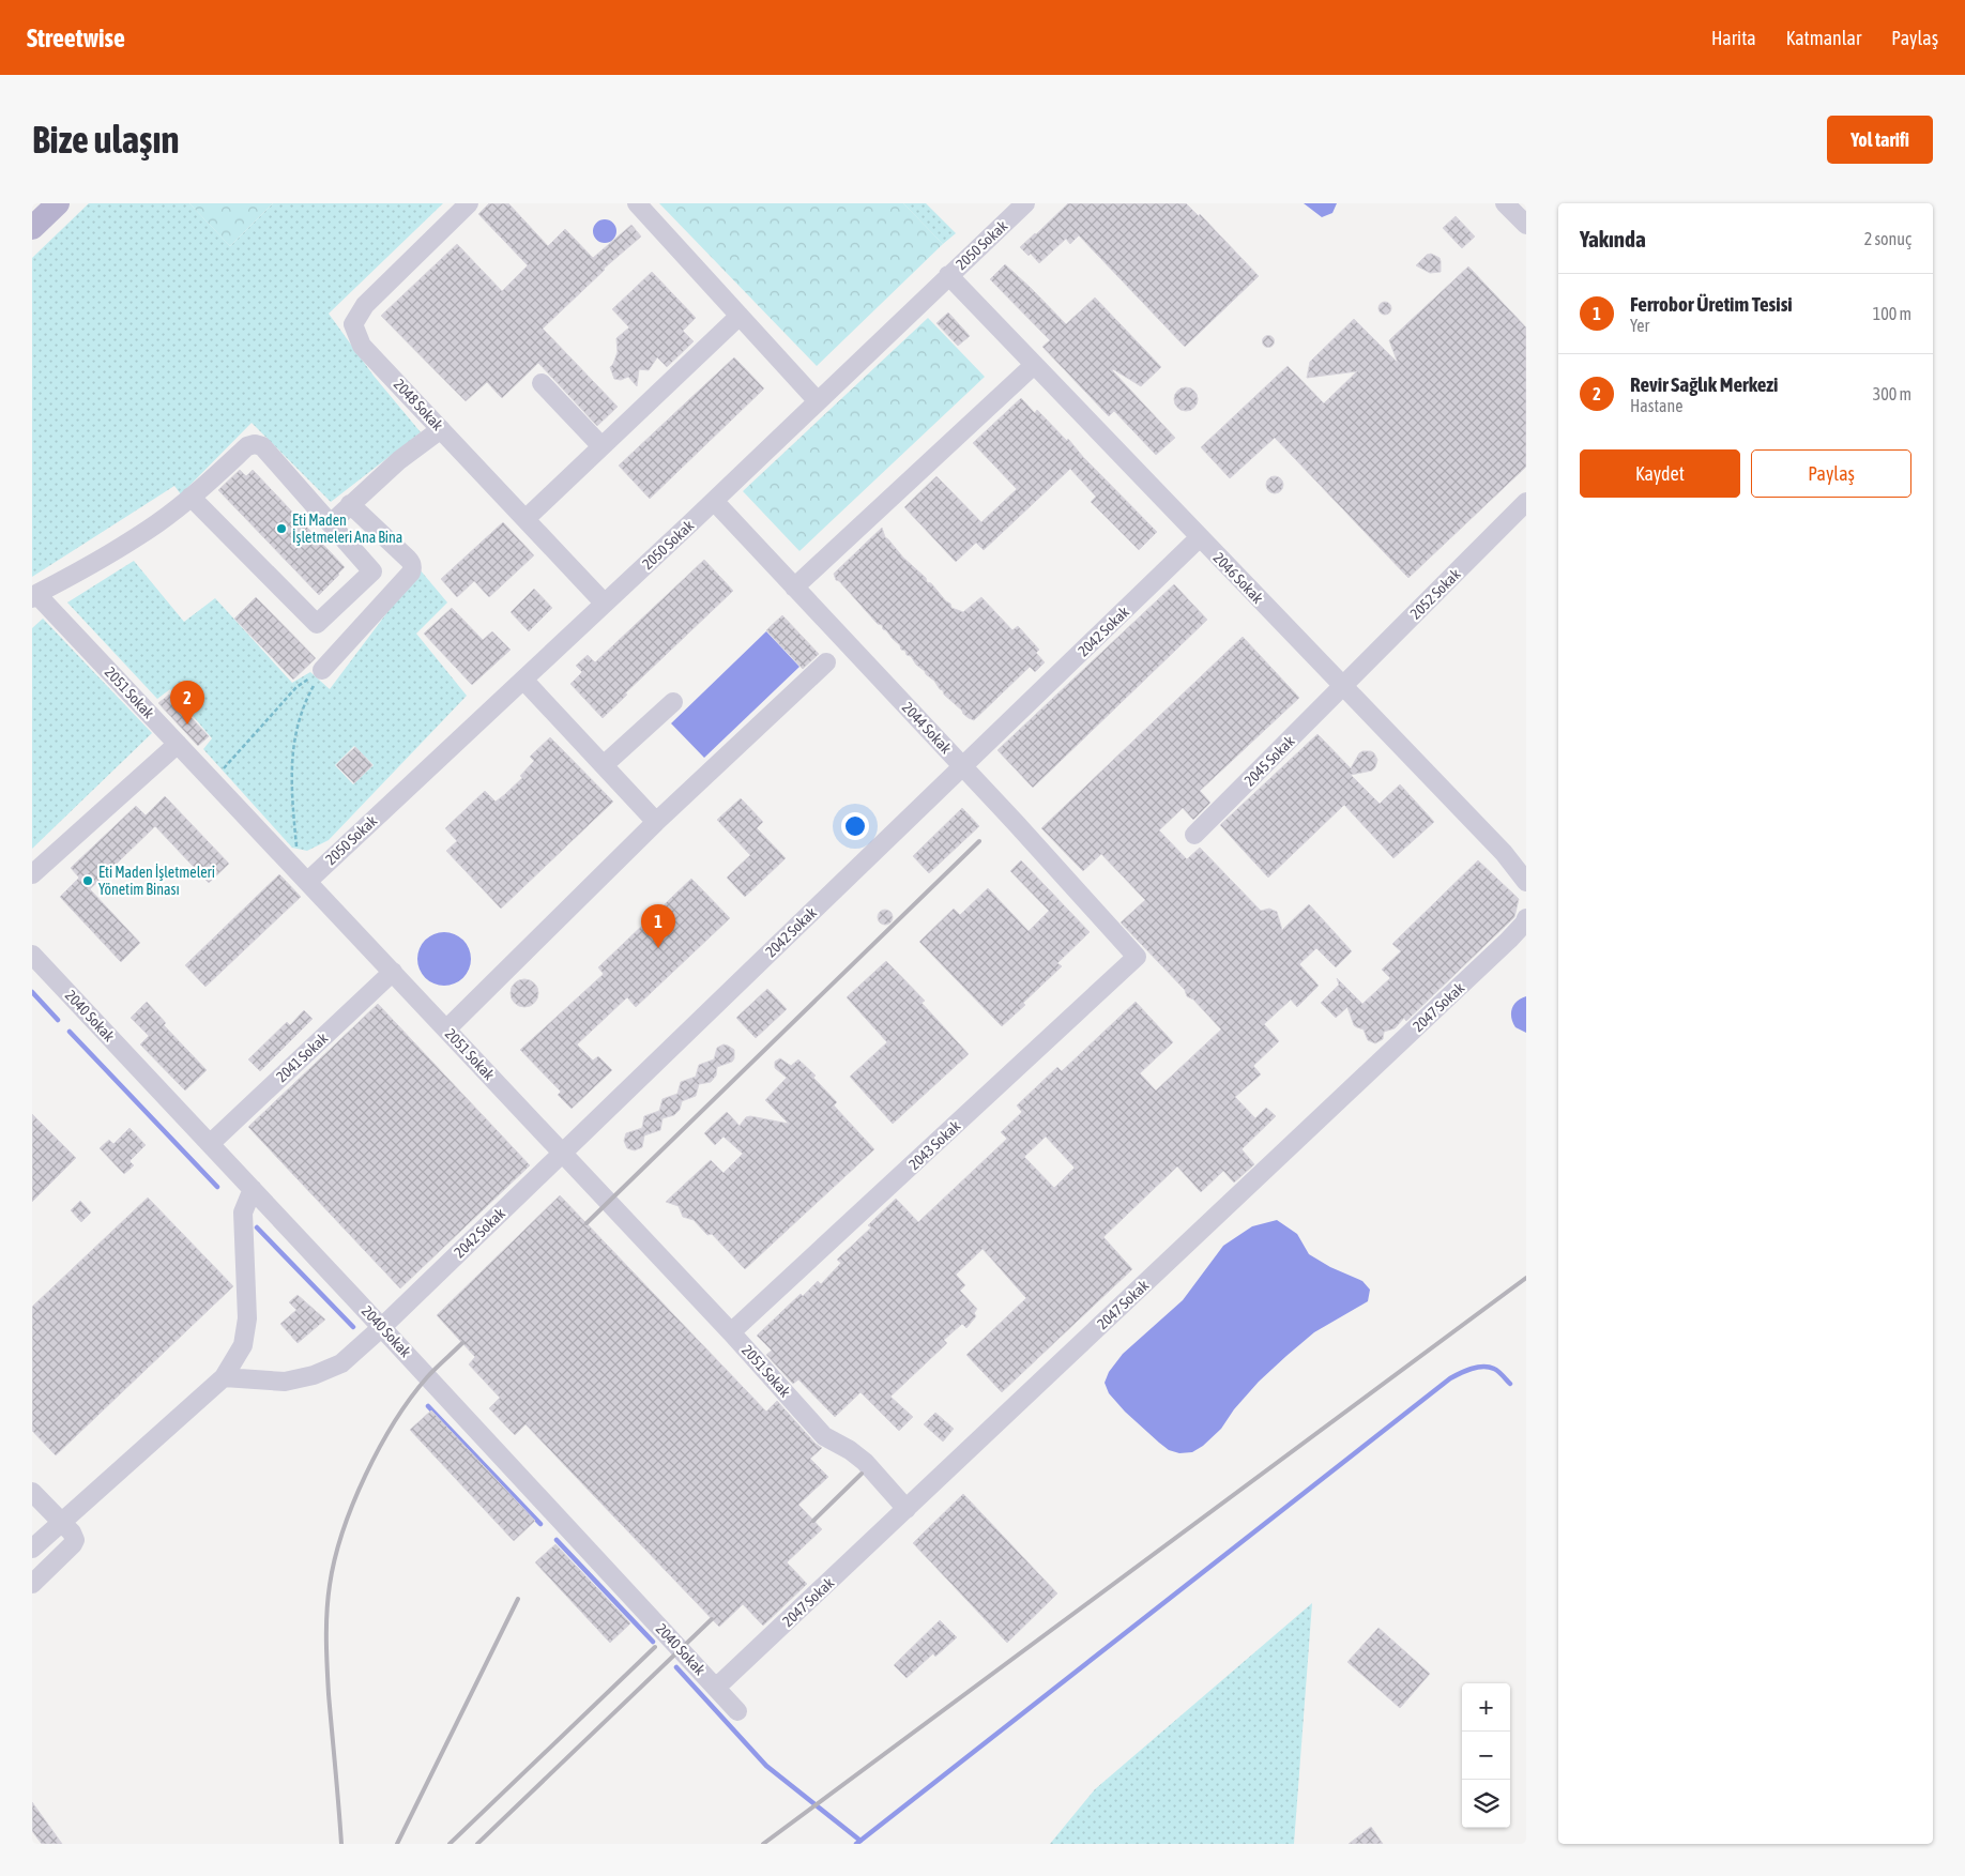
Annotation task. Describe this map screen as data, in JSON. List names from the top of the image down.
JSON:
{
  "streets": {
    "street": [
      "2050 Sokak",
      "2048 Sokak",
      "2046 Sokak",
      "2052 Sokak",
      "2042 Sokak",
      "2051 Sokak",
      "2044 Sokak",
      "2045 Sokak",
      "2047 Sokak",
      "2040 Sokak",
      "2041 Sokak",
      "2043 Sokak"
    ]
  },
  "crossings": [
    ["2050 Sokak", "2048 Sokak"],
    ["2050 Sokak", "2046 Sokak"],
    ["2050 Sokak", "2051 Sokak"],
    ["2050 Sokak", "2044 Sokak"],
    ["2046 Sokak", "2052 Sokak"],
    ["2046 Sokak", "2042 Sokak"],
    ["2046 Sokak", "2045 Sokak"],
    ["2052 Sokak", "2045 Sokak"],
    ["2042 Sokak", "2051 Sokak"],
    ["2042 Sokak", "2044 Sokak"],
    ["2042 Sokak", "2040 Sokak"],
    ["2051 Sokak", "2047 Sokak"],
    ["2051 Sokak", "2041 Sokak"],
    ["2051 Sokak", "2043 Sokak"],
    ["2044 Sokak", "2043 Sokak"],
    ["2047 Sokak", "2040 Sokak"],
    ["2040 Sokak", "2041 Sokak"]
  ],
  "places": ["Eti Maden İşletmeleri Ana Bina", "Eti Maden İşletmeleri Yönetim Binası"],
  "page": {
    "header": "Streetwise",
    "nav": ["Harita", "Katmanlar", "Paylaş"],
    "buttons": [
      "Yol tarifi",
      ["Kaydet", "Paylaş"]
    ],
    "title": "Bize ulaşın",
    "heading": ["Yakında", "2 sonuç"],
    "list": [
      {
        "mark": "1",
        "name": "Ferrobor Üretim Tesisi",
        "note": "Yer",
        "value": "100 m"
      },
      {
        "mark": "2",
        "name": "Revir Sağlık Merkezi",
        "note": "Hastane",
        "value": "300 m"
      }
    ],
    "pins": ["2", "1"],
    "map_buttons": ["+", "−"]
  }
}
